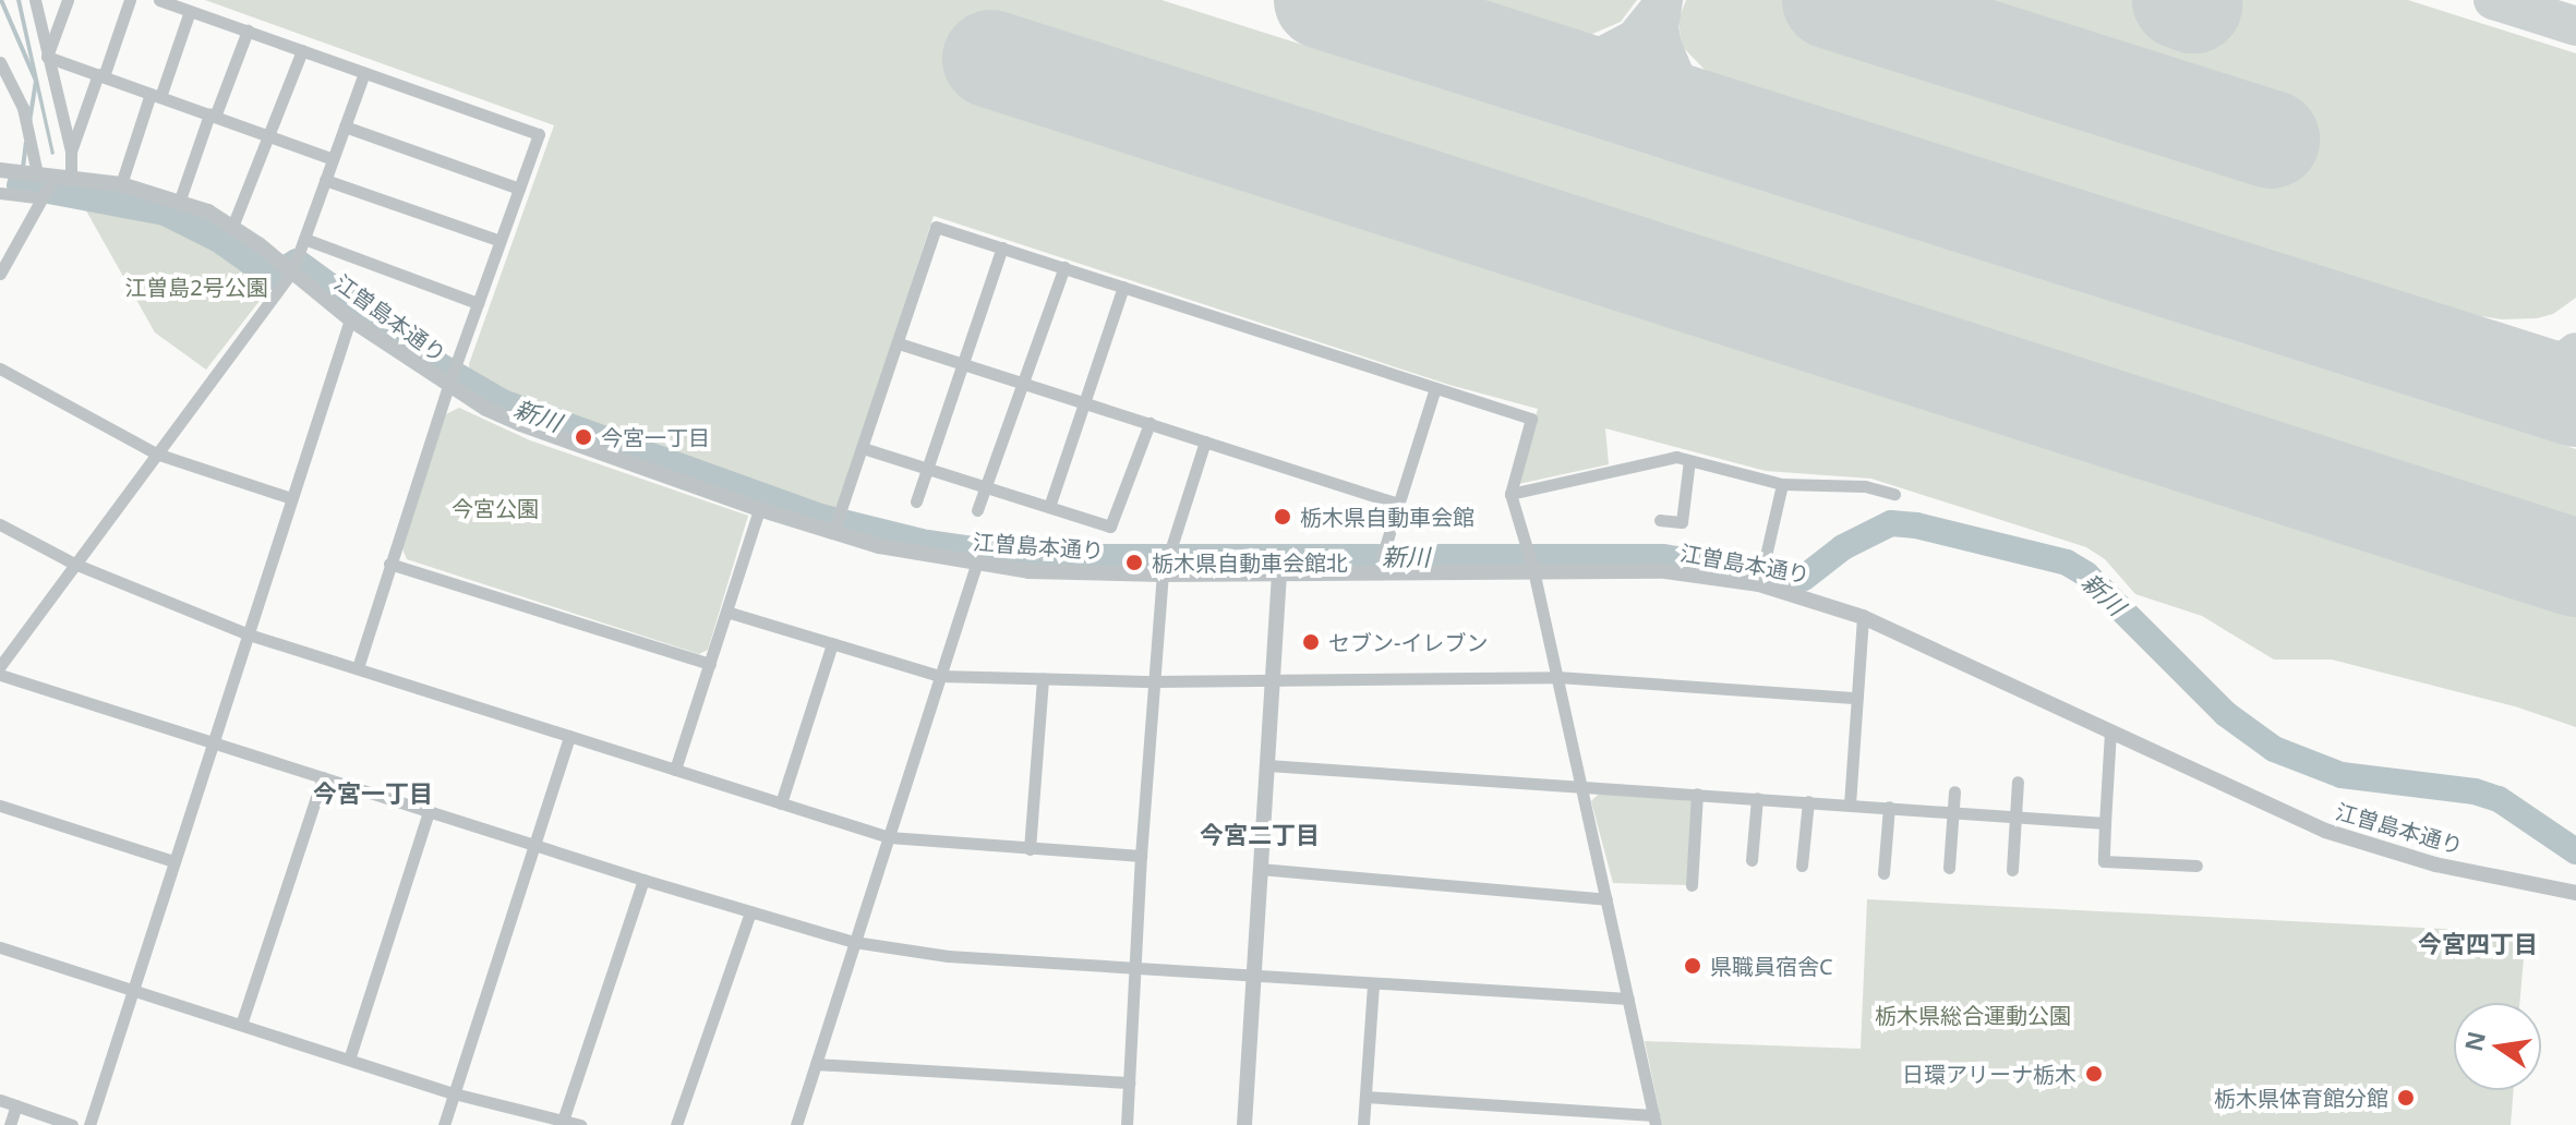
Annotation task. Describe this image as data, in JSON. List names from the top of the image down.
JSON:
{
  "streets": {
    "street": ["江曽島本通り"]
  },
  "districts": ["今宮一丁目", "今宮二丁目", "今宮四丁目"],
  "water": ["新川"],
  "parks": ["江曽島2号公園", "今宮公園", "栃木県総合運動公園"],
  "places": [
    "今宮一丁目",
    "栃木県自動車会館",
    "栃木県自動車会館北",
    "セブン-イレブン",
    "県職員宿舎C",
    "日環アリーナ栃木",
    "栃木県体育館分館"
  ],
  "north": "left"
}
